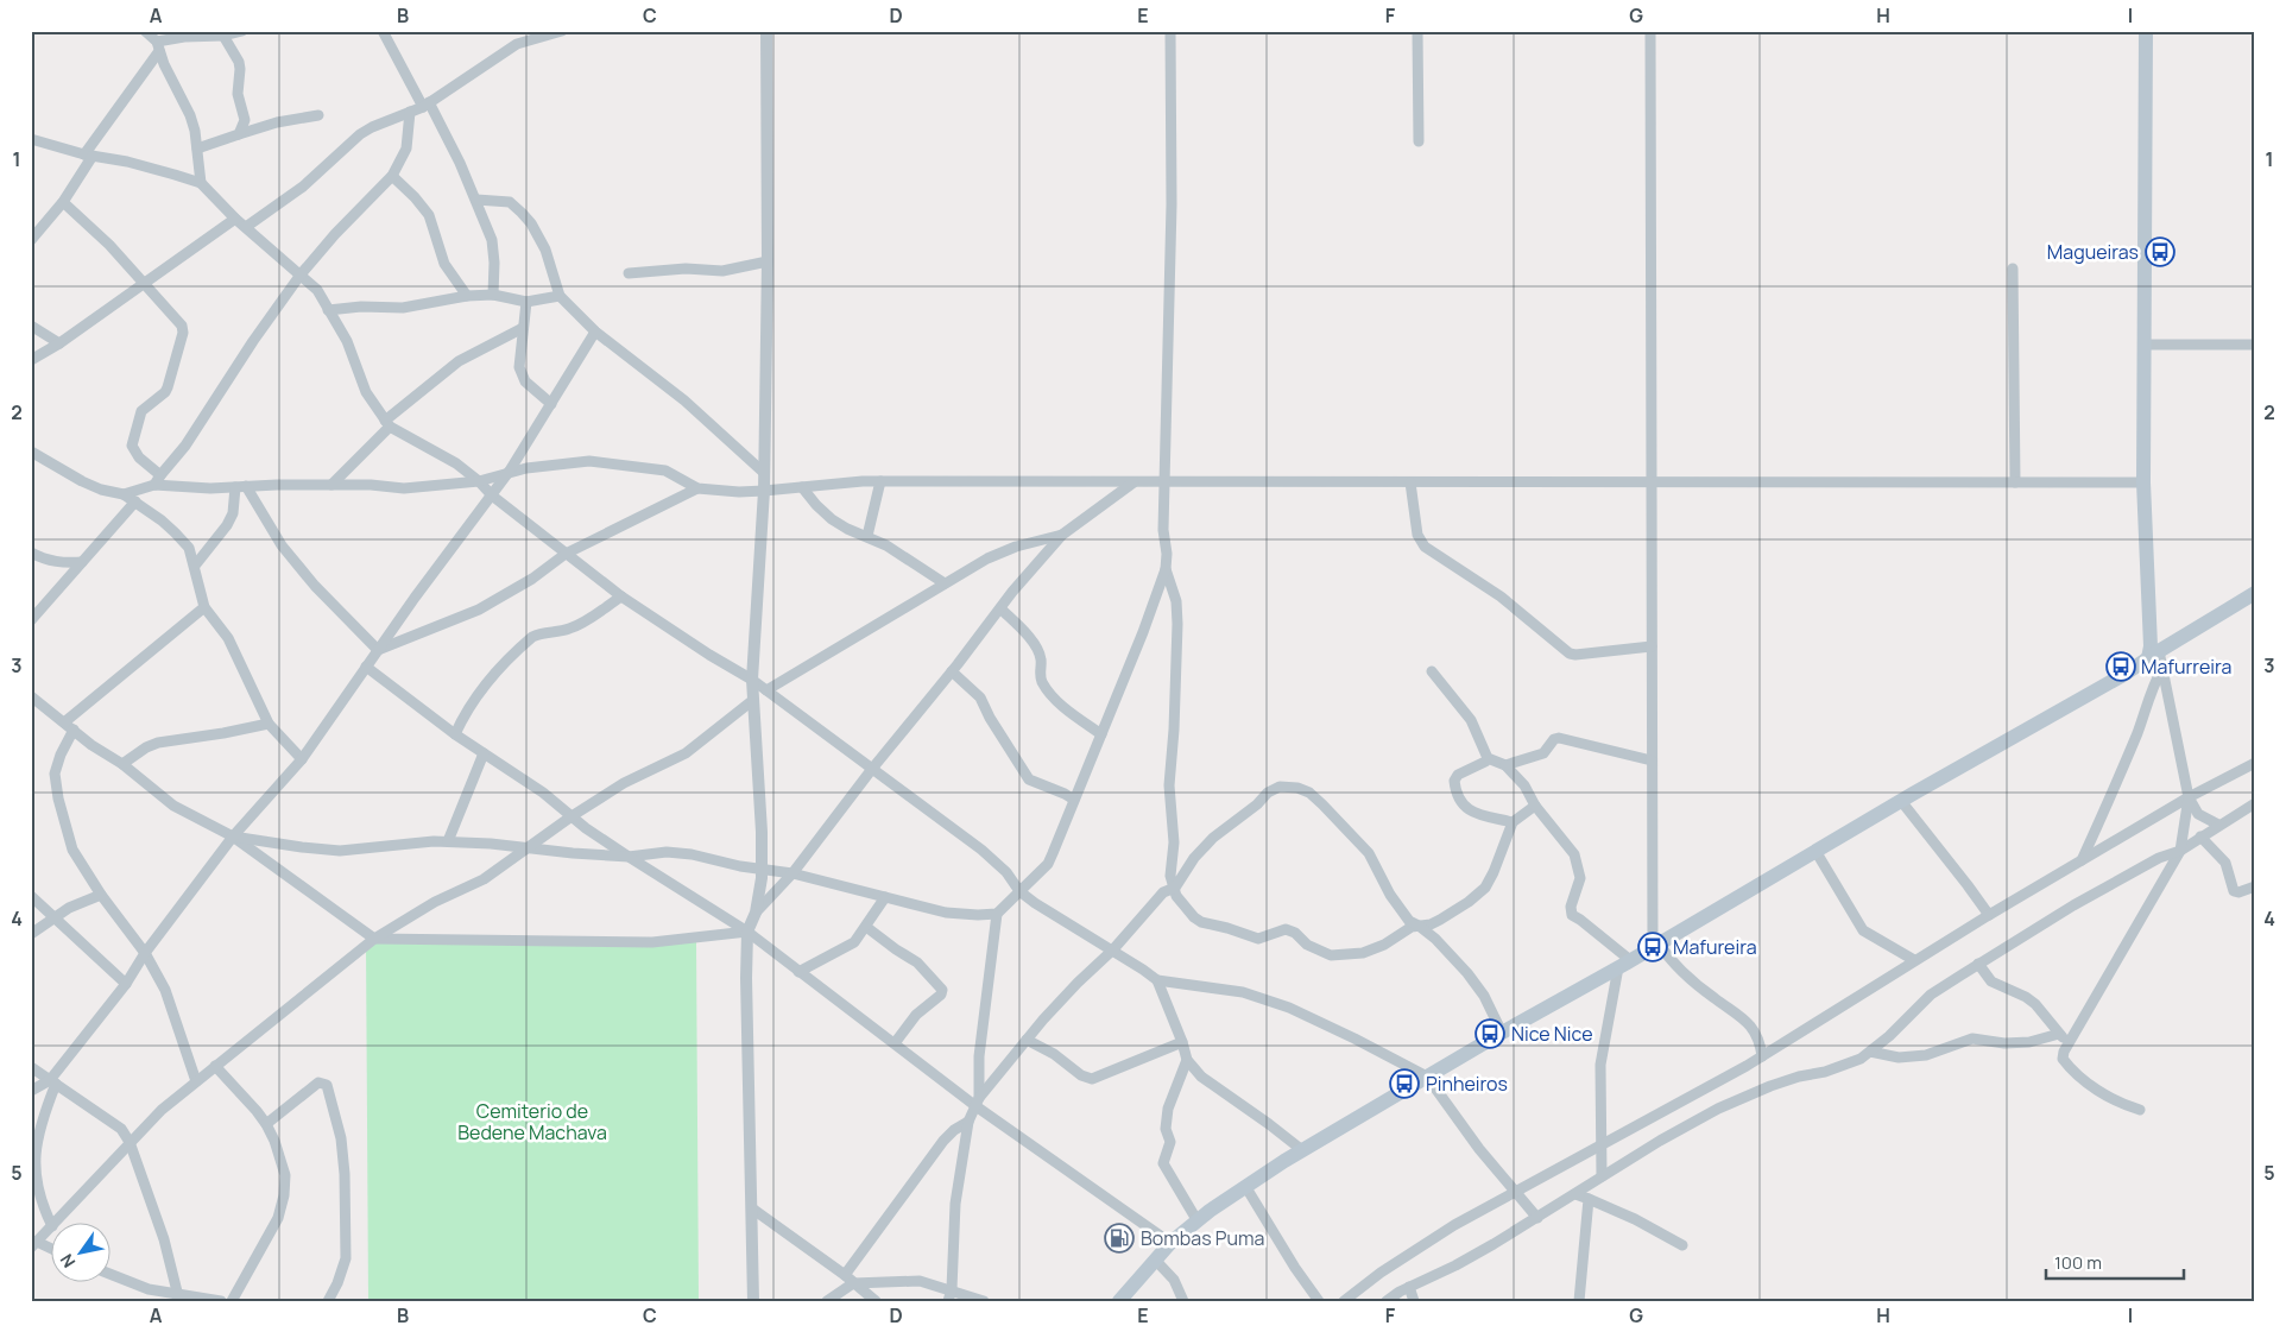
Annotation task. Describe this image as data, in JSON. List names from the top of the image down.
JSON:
{
  "parks": ["Cemiterio de Bedene Machava"],
  "places": {
    "bus stop": [
      "Magueiras",
      "Mafurreira",
      "Mafureira",
      "Nice Nice",
      "Pinheiros"
    ],
    "fuel station": ["Bombas Puma"]
  },
  "scale_bar": "100 m",
  "north": "bottom left",
  "grid": {
    "columns": [
      "A",
      "B",
      "C",
      "D",
      "E",
      "F",
      "G",
      "H",
      "I"
    ],
    "rows": [
      "1",
      "2",
      "3",
      "4",
      "5"
    ]
  }
}
